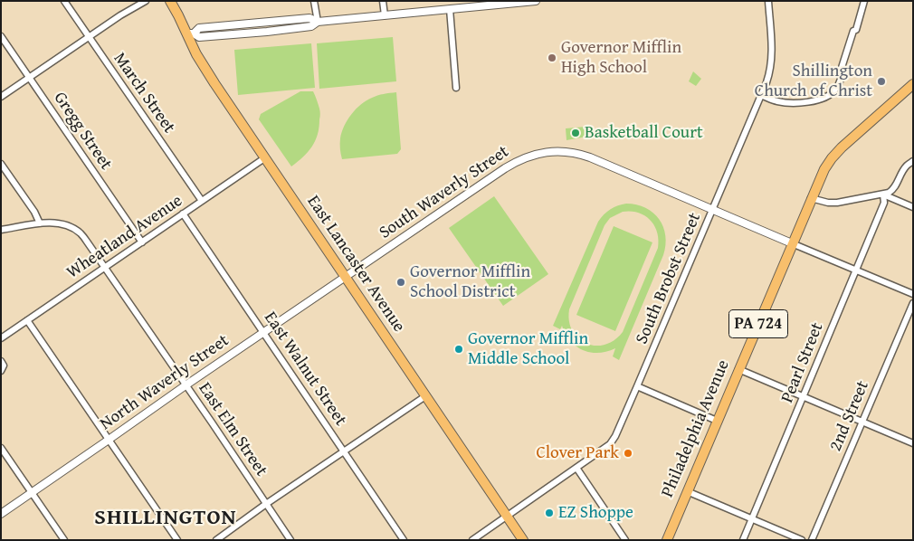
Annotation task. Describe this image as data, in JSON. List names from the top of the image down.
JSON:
{
  "streets": {
    "main road": ["East Lancaster Avenue", "PA 724", "Philadelphia Avenue"],
    "street": [
      "March Street",
      "Gregg Street",
      "South Waverly Street",
      "Wheatland Avenue",
      "South Brobst Street",
      "Pearl Street",
      "East Walnut Street",
      "North Waverly Street",
      "2nd Street",
      "East Elm Street"
    ]
  },
  "crossings": [
    ["March Street", "Wheatland Avenue"],
    ["Gregg Street", "Wheatland Avenue"],
    ["South Waverly Street", "East Lancaster Avenue"],
    ["South Waverly Street", "South Brobst Street"],
    ["South Waverly Street", "North Waverly Street"],
    ["South Waverly Street", "Philadelphia Avenue"],
    ["Wheatland Avenue", "East Lancaster Avenue"],
    ["Wheatland Avenue", "East Walnut Street"],
    ["Wheatland Avenue", "East Elm Street"],
    ["East Lancaster Avenue", "South Brobst Street"],
    ["East Lancaster Avenue", "North Waverly Street"],
    ["East Walnut Street", "North Waverly Street"],
    ["North Waverly Street", "East Elm Street"]
  ],
  "districts": ["SHILLINGTON"],
  "places": [
    "Governor Mifflin High School",
    "Shillington Church of Christ",
    "Basketball Court",
    "Governor Mifflin School District",
    "Governor Mifflin Middle School",
    "Clover Park",
    "EZ Shoppe"
  ]
}
